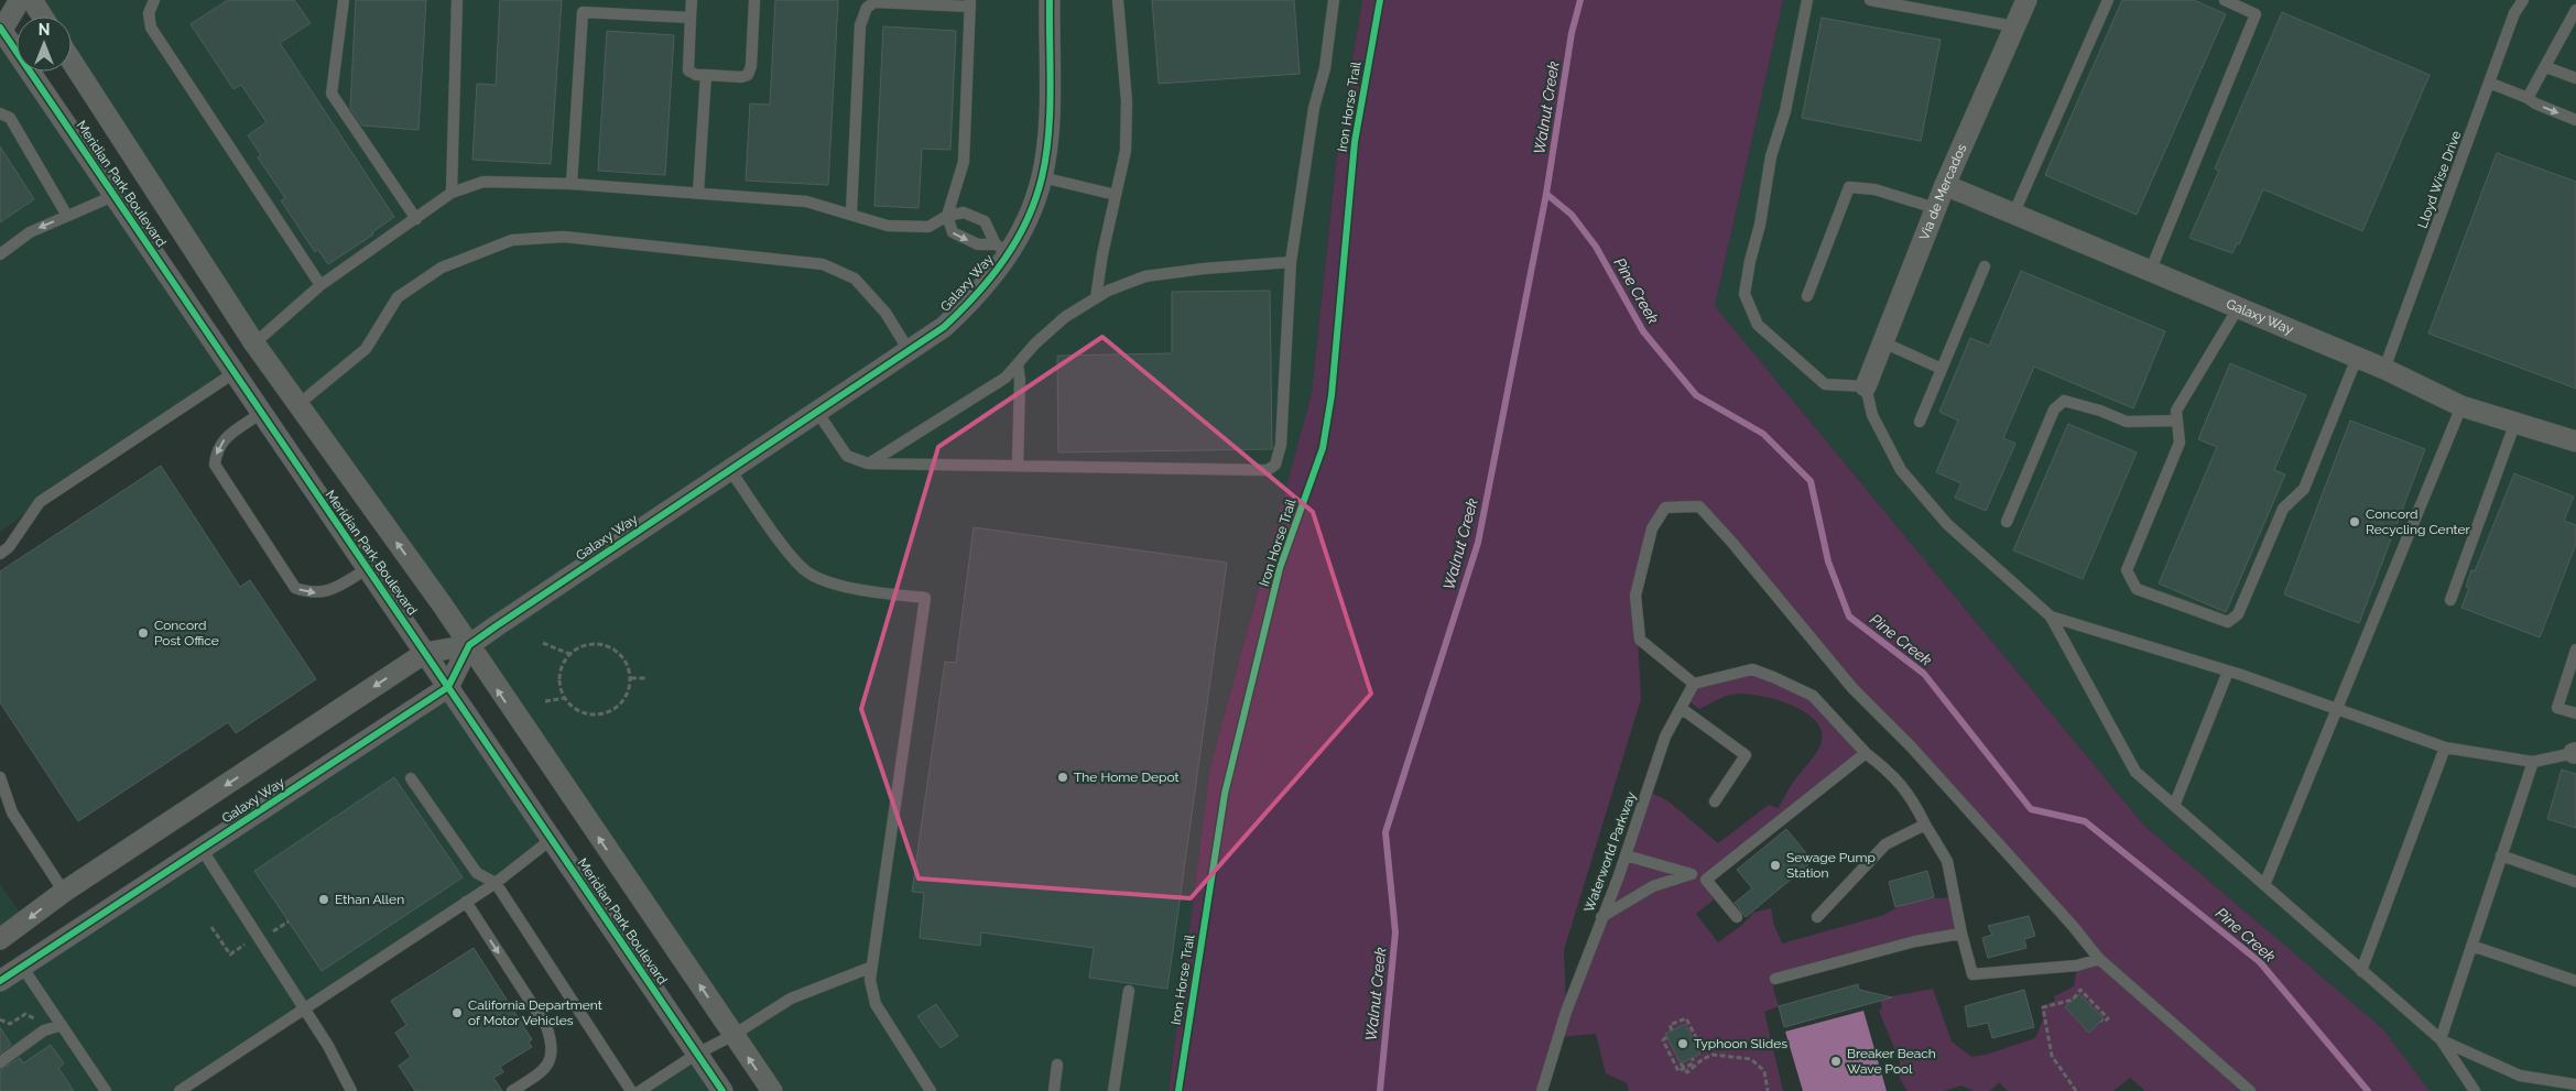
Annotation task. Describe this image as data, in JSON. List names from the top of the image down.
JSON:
{
  "streets": {
    "street": ["Meridian Park Boulevard", "Via de Mercados", "Galaxy Way"],
    "lane": ["Lloyd Wise Drive", "Waterworld Parkway"],
    "cycle path": ["Iron Horse Trail"]
  },
  "crossings": [
    ["Lloyd Wise Drive", "Galaxy Way"],
    ["Meridian Park Boulevard", "Galaxy Way"],
    ["Via de Mercados", "Galaxy Way"]
  ],
  "water": ["Walnut Creek", "Pine Creek"],
  "places": [
    "Concord Recycling Center",
    "Concord Post Office",
    "The Home Depot",
    "Sewage Pump Station",
    "Ethan Allen",
    "California Department of Motor Vehicles",
    "Typhoon Slides",
    "Breaker Beach Wave Pool"
  ],
  "north": "top"
}
